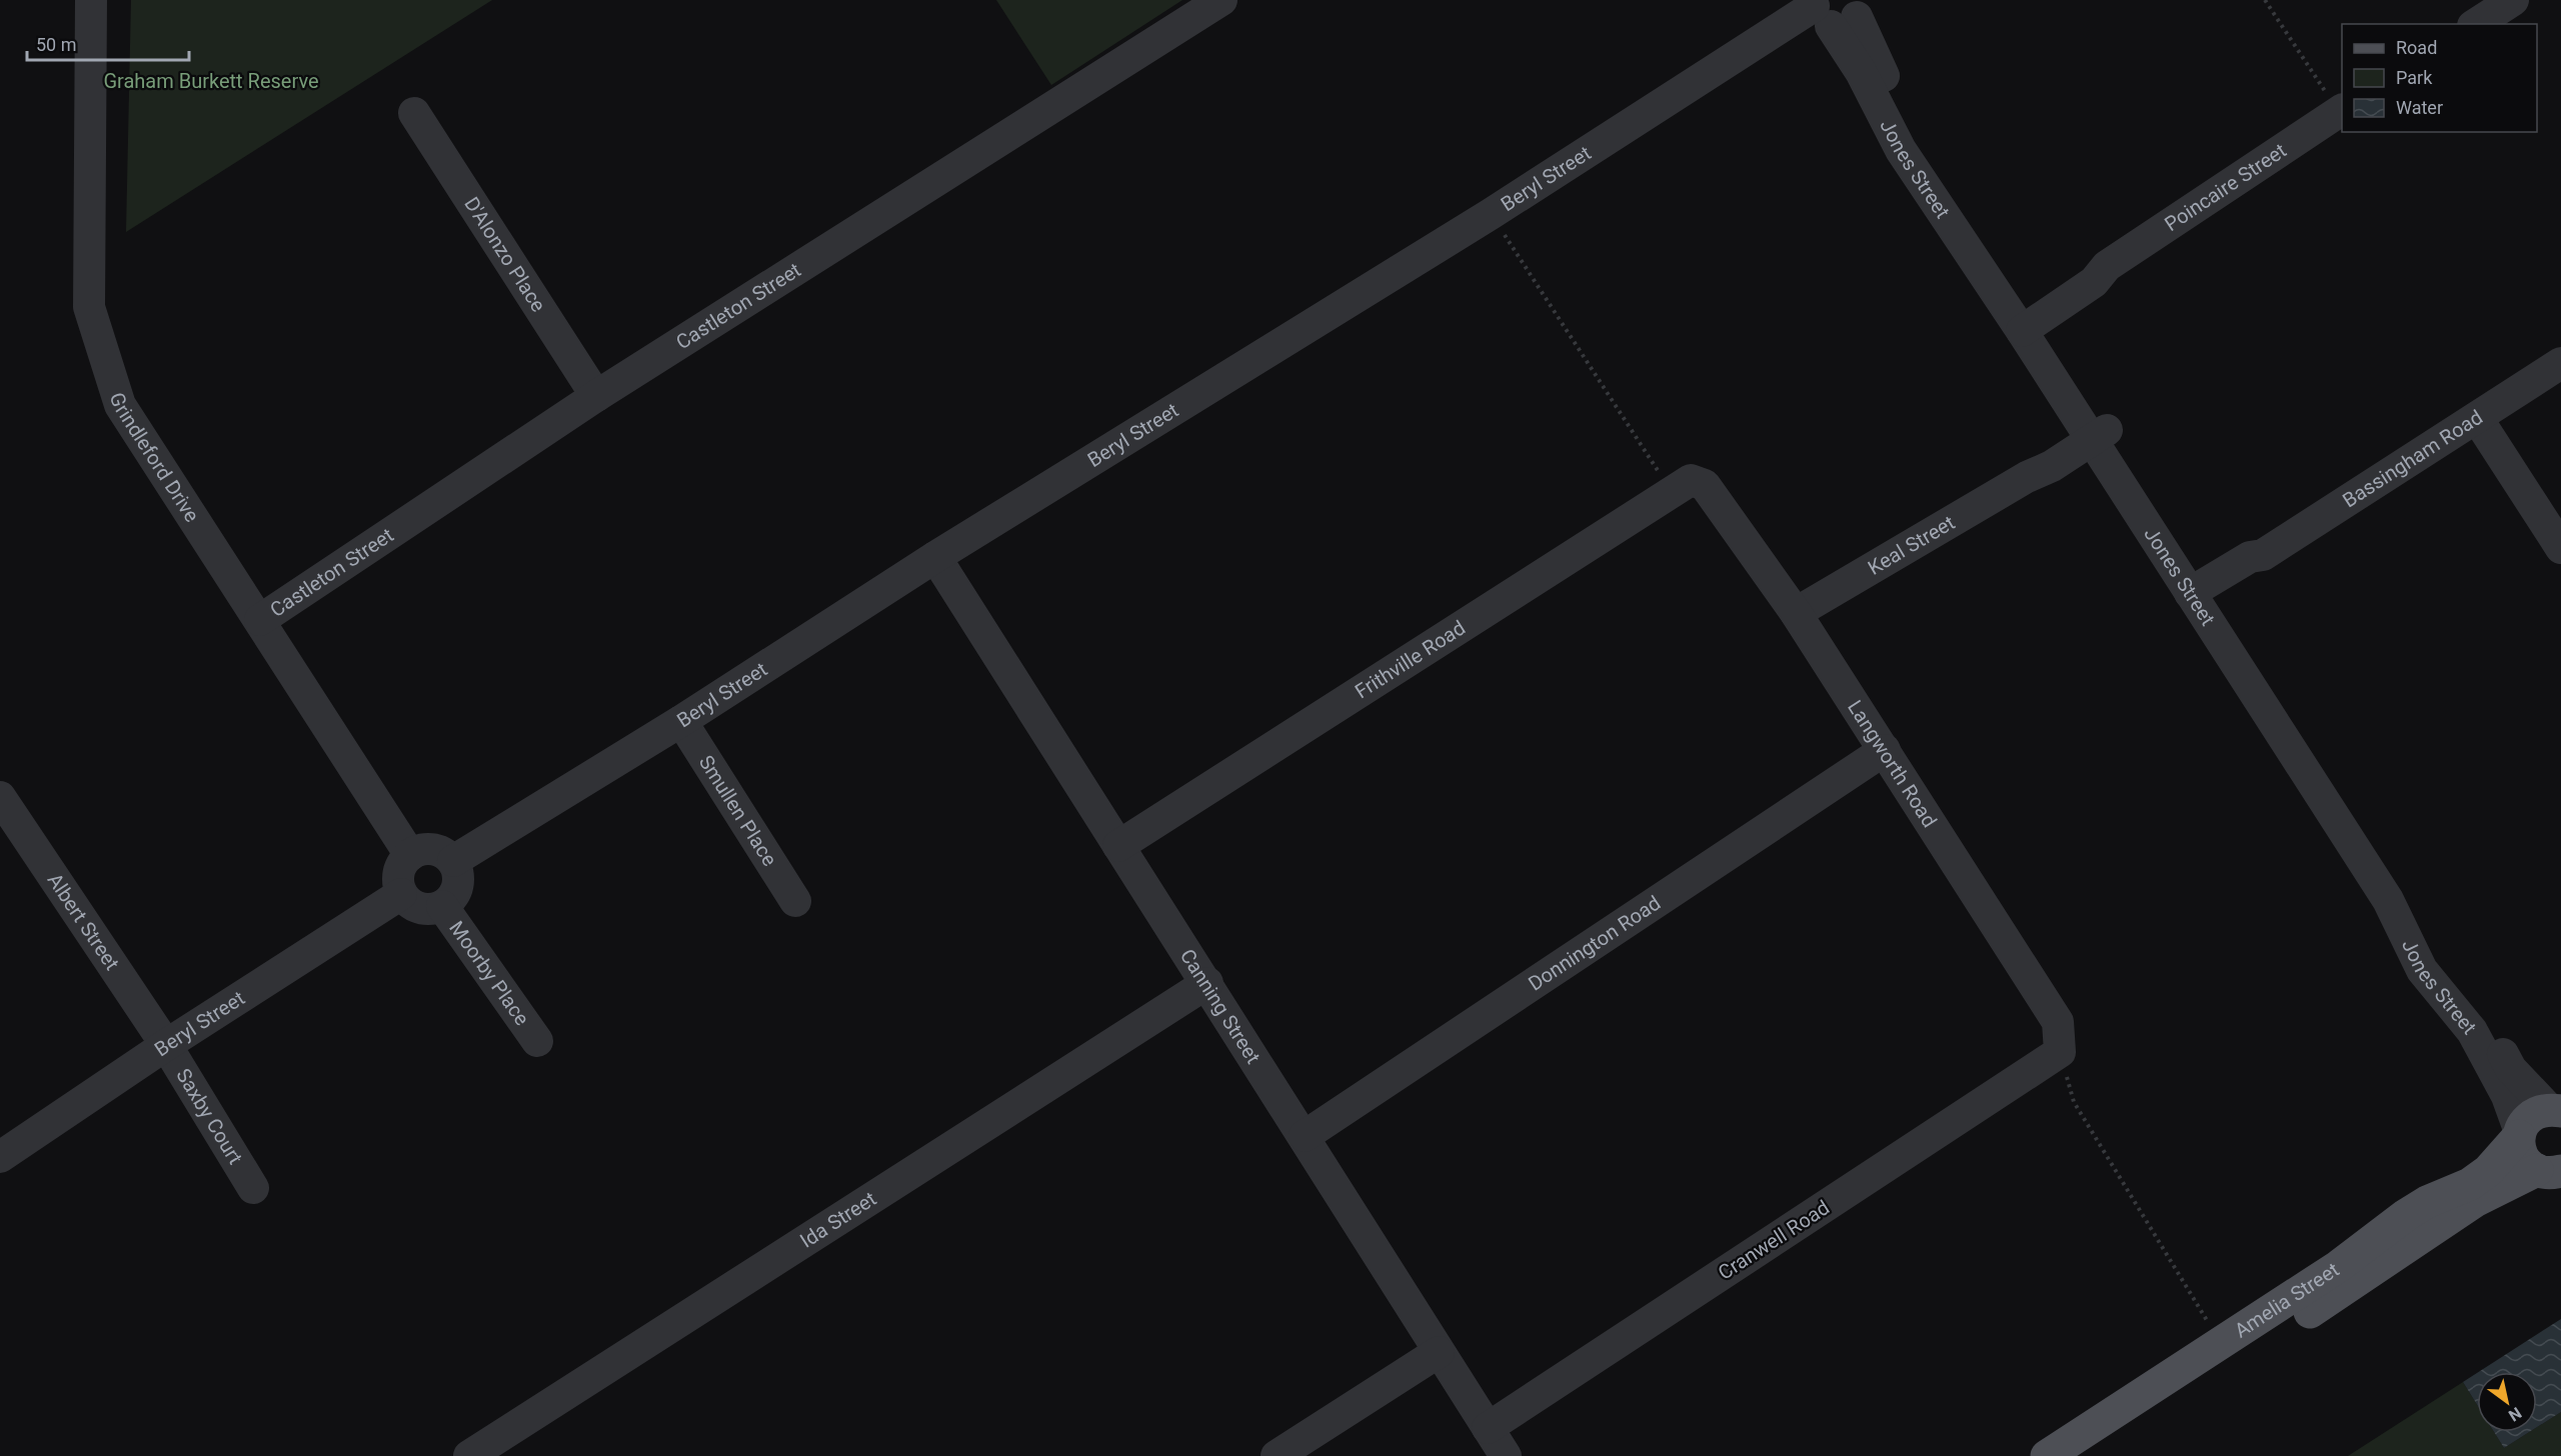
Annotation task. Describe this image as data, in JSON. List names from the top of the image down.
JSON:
{
  "streets": {
    "main road": ["Amelia Street"],
    "street": [
      "Jones Street",
      "Beryl Street",
      "Poincaire Street",
      "D'Alonzo Place",
      "Castleton Street",
      "Grindleford Drive",
      "Bassingham Road",
      "Keal Street",
      "Frithville Road",
      "Langworth Road",
      "Smullen Place",
      "Albert Street",
      "Donnington Road",
      "Moorby Place",
      "Canning Street",
      "Saxby Court",
      "Ida Street",
      "Cranwell Road"
    ]
  },
  "crossings": [
    ["Jones Street", "Beryl Street"],
    ["Jones Street", "Poincaire Street"],
    ["Jones Street", "Bassingham Road"],
    ["Jones Street", "Keal Street"],
    ["Jones Street", "Amelia Street"],
    ["Beryl Street", "Grindleford Drive"],
    ["Beryl Street", "Smullen Place"],
    ["Beryl Street", "Albert Street"],
    ["Beryl Street", "Moorby Place"],
    ["Beryl Street", "Canning Street"],
    ["Beryl Street", "Saxby Court"],
    ["D'Alonzo Place", "Castleton Street"],
    ["Castleton Street", "Grindleford Drive"],
    ["Grindleford Drive", "Moorby Place"],
    ["Keal Street", "Langworth Road"],
    ["Frithville Road", "Langworth Road"],
    ["Frithville Road", "Canning Street"],
    ["Langworth Road", "Donnington Road"],
    ["Langworth Road", "Cranwell Road"],
    ["Albert Street", "Saxby Court"],
    ["Donnington Road", "Canning Street"],
    ["Canning Street", "Ida Street"],
    ["Canning Street", "Cranwell Road"]
  ],
  "parks": ["Graham Burkett Reserve"],
  "legend": ["Road", "Park", "Water"],
  "scale_bar": "50 m",
  "north": "bottom right"
}
